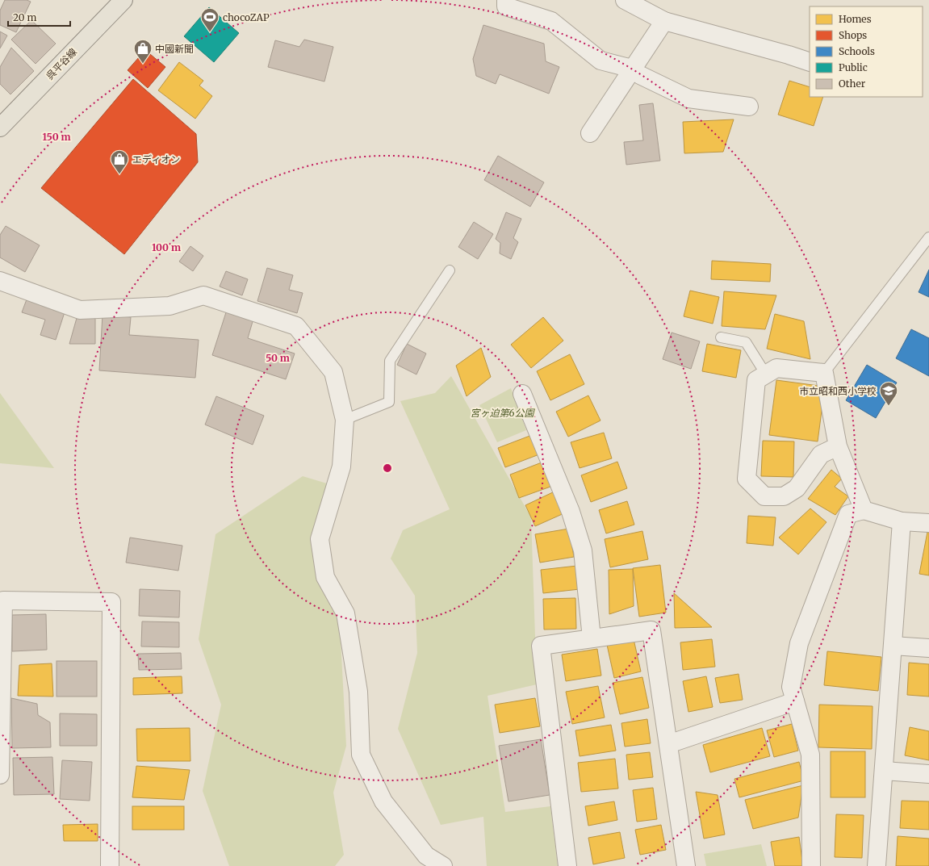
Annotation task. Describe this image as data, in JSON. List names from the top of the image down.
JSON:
{
  "streets": {
    "main road": ["呉平谷線"]
  },
  "parks": ["宮ヶ迫第6公園"],
  "places": {
    "sports": ["chocoZAP"],
    "shop": ["中國新聞", "エディオン"],
    "school or university": ["市立昭和西小学校"]
  },
  "legend": [
    "Homes",
    "Shops",
    "Schools",
    "Public",
    "Other"
  ],
  "scale_bar": "20 m",
  "rings": ["150 m", "100 m", "50 m"]
}
